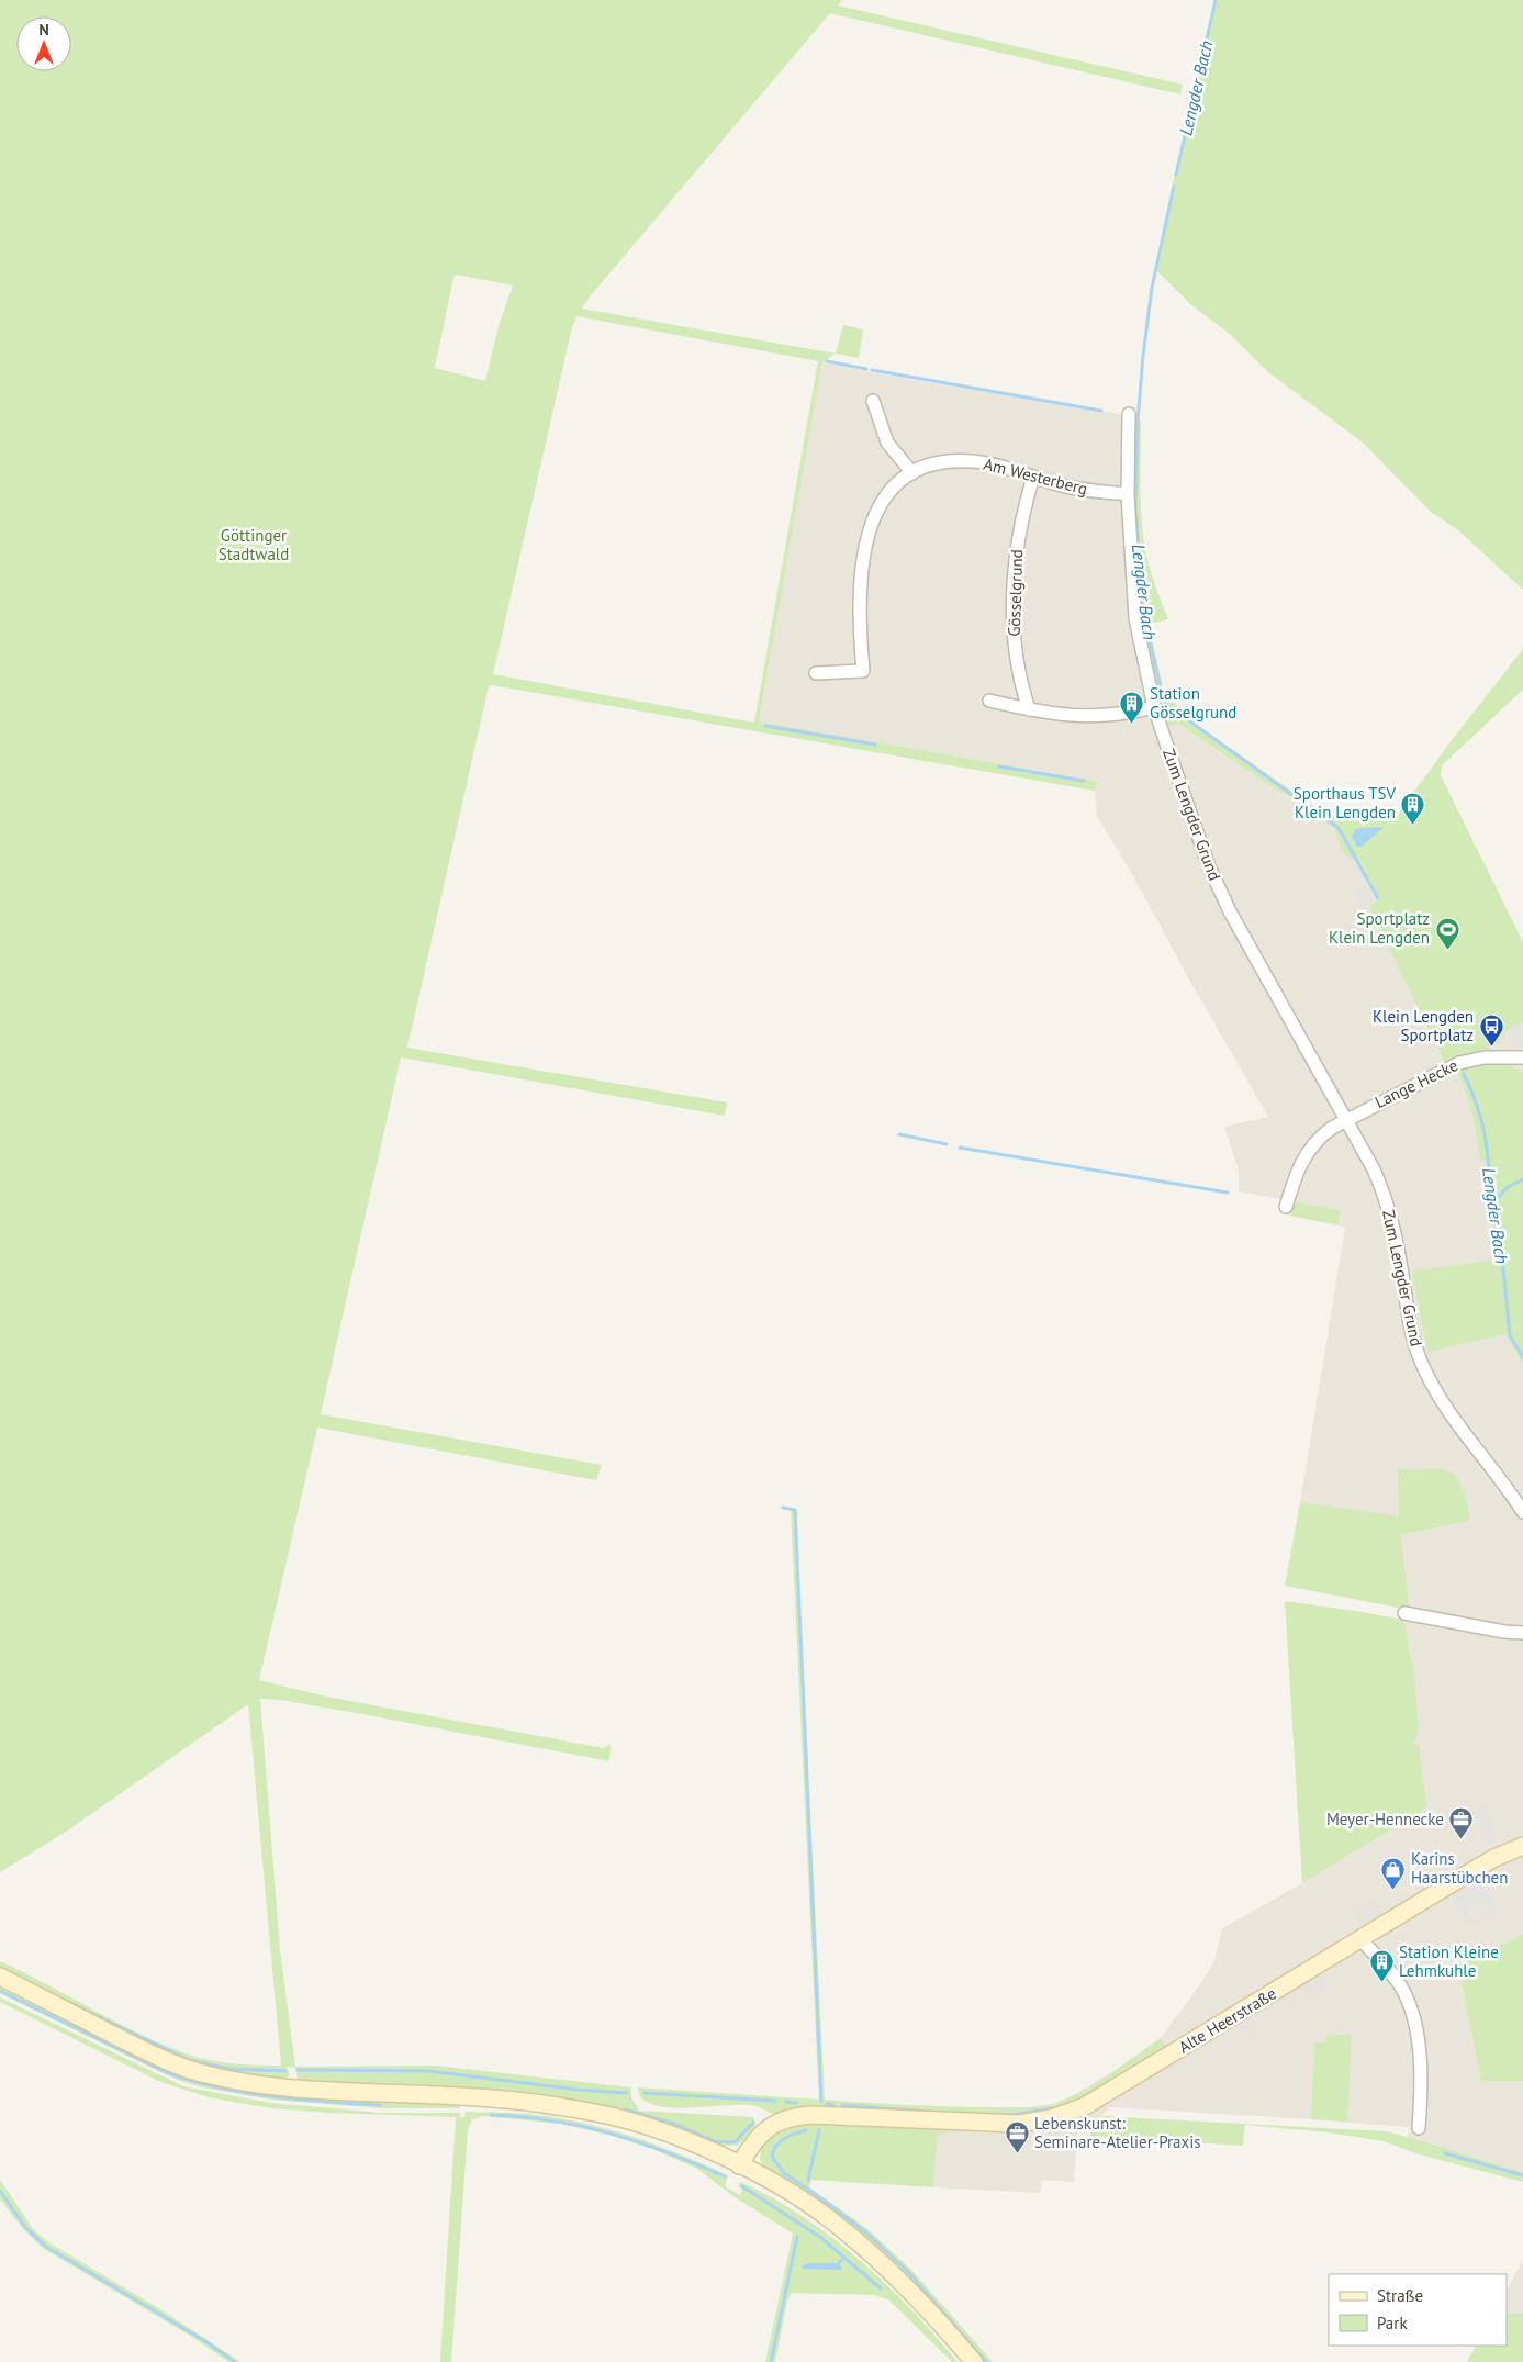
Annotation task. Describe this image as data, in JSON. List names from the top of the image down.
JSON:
{
  "streets": {
    "main road": ["Alte Heerstraße"],
    "street": [
      "Am Westerberg",
      "Gösselgrund",
      "Zum Lengder Grund",
      "Lange Hecke"
    ]
  },
  "crossings": [
    ["Am Westerberg", "Gösselgrund"],
    ["Am Westerberg", "Zum Lengder Grund"],
    ["Zum Lengder Grund", "Lange Hecke"]
  ],
  "water": ["Lengder Bach"],
  "parks": ["Göttinger Stadtwald"],
  "places": {
    "building": ["Station Gösselgrund", "Sporthaus TSV Klein Lengden", "Station Kleine Lehmkuhle"],
    "sports": ["Sportplatz Klein Lengden"],
    "bus stop": ["Klein Lengden Sportplatz"],
    "office": ["Meyer-Hennecke", "Lebenskunst: Seminare-Atelier-Praxis"],
    "shop": ["Karins Haarstübchen"]
  },
  "legend": ["Straße", "Park"],
  "north": "top"
}
